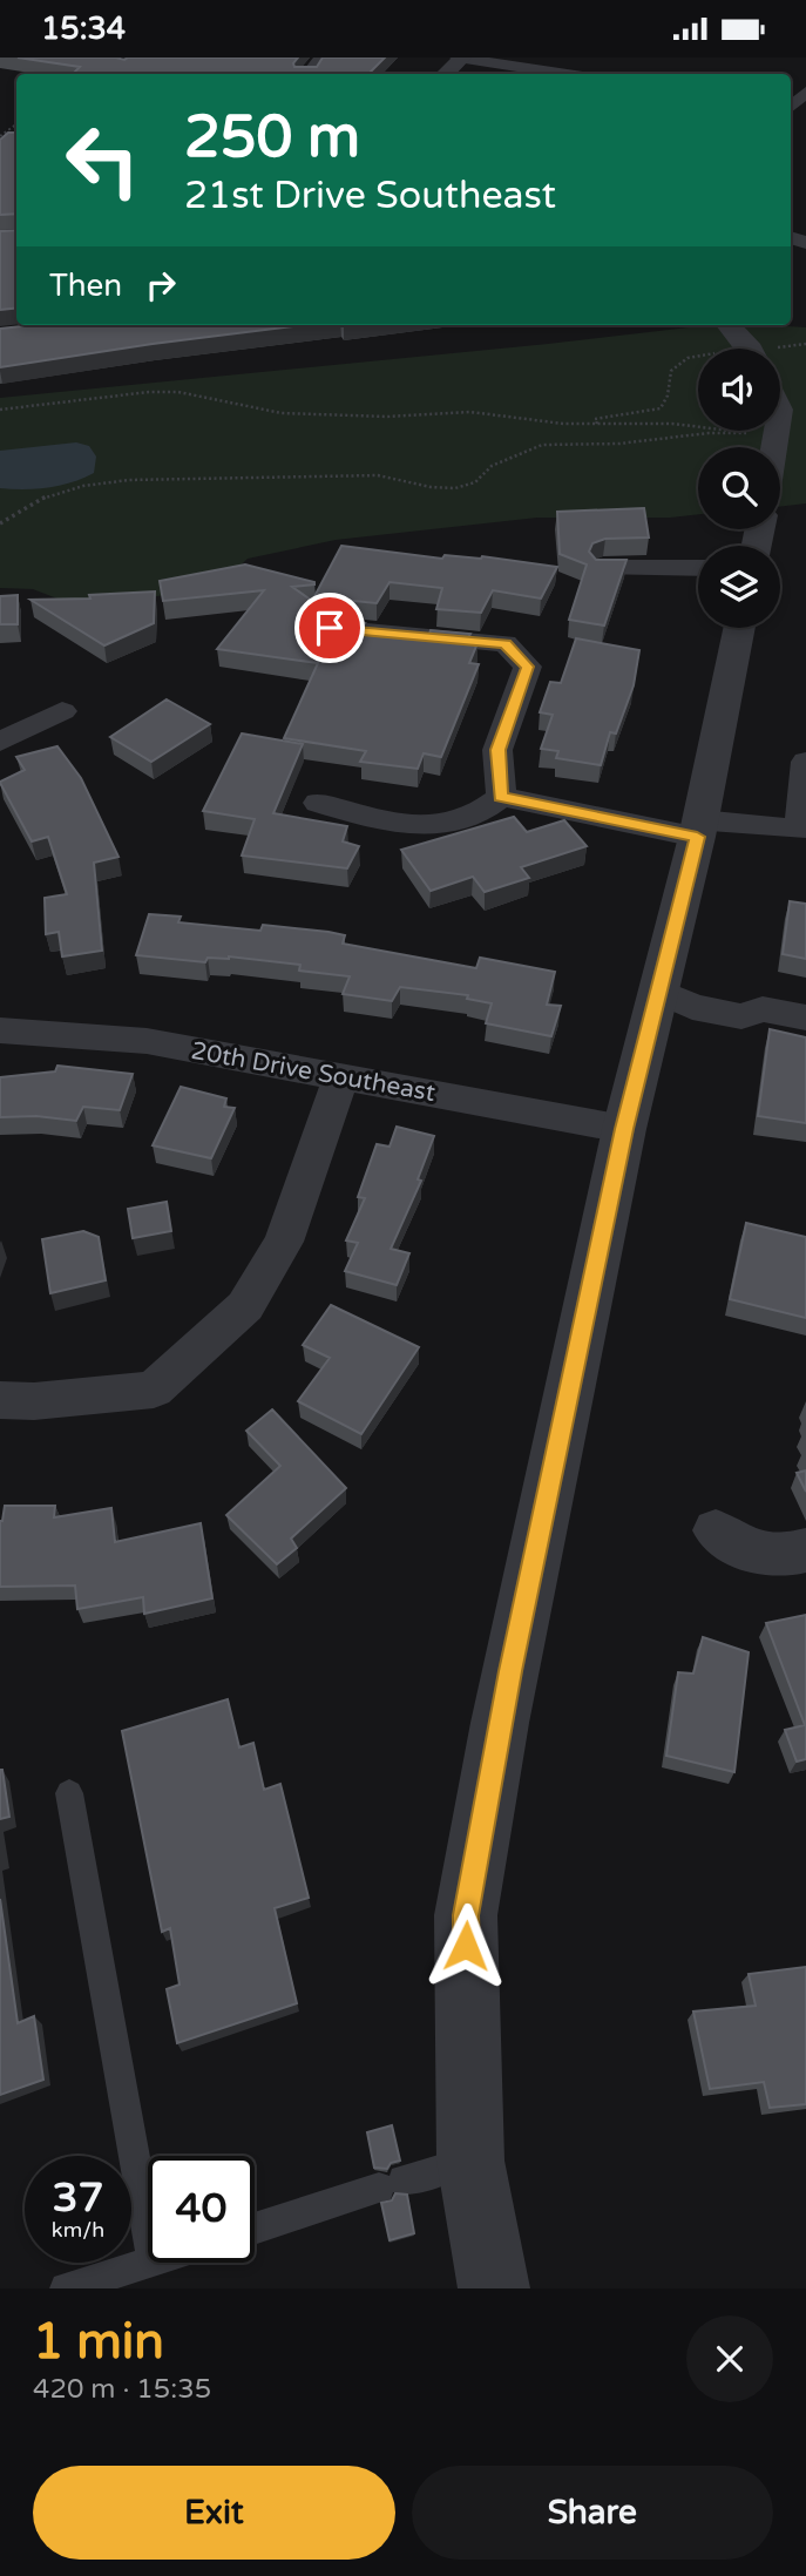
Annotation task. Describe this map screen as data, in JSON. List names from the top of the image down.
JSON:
{
  "streets": {
    "street": ["20th Drive Southeast"]
  },
  "page": {
    "status": "15:34",
    "turn": ["250 m", "21st Drive Southeast"],
    "then": "Then",
    "speed": "37 km/h",
    "limit": "40",
    "heading": ["1 min", "420 m · 15:35"],
    "buttons": ["Exit", "Share"]
  }
}
